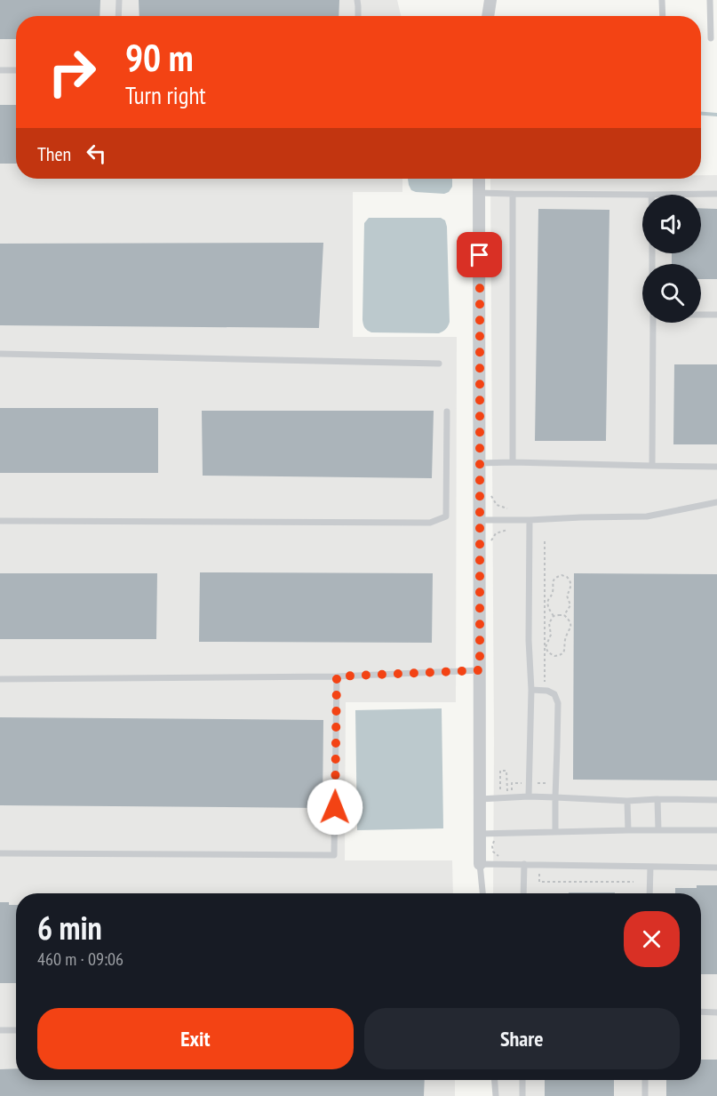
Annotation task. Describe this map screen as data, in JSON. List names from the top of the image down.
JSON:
{
  "page": {
    "turn": ["90 m", "Turn right"],
    "then": "Then",
    "heading": ["6 min", "460 m · 09:06"],
    "buttons": ["Exit", "Share"]
  }
}
